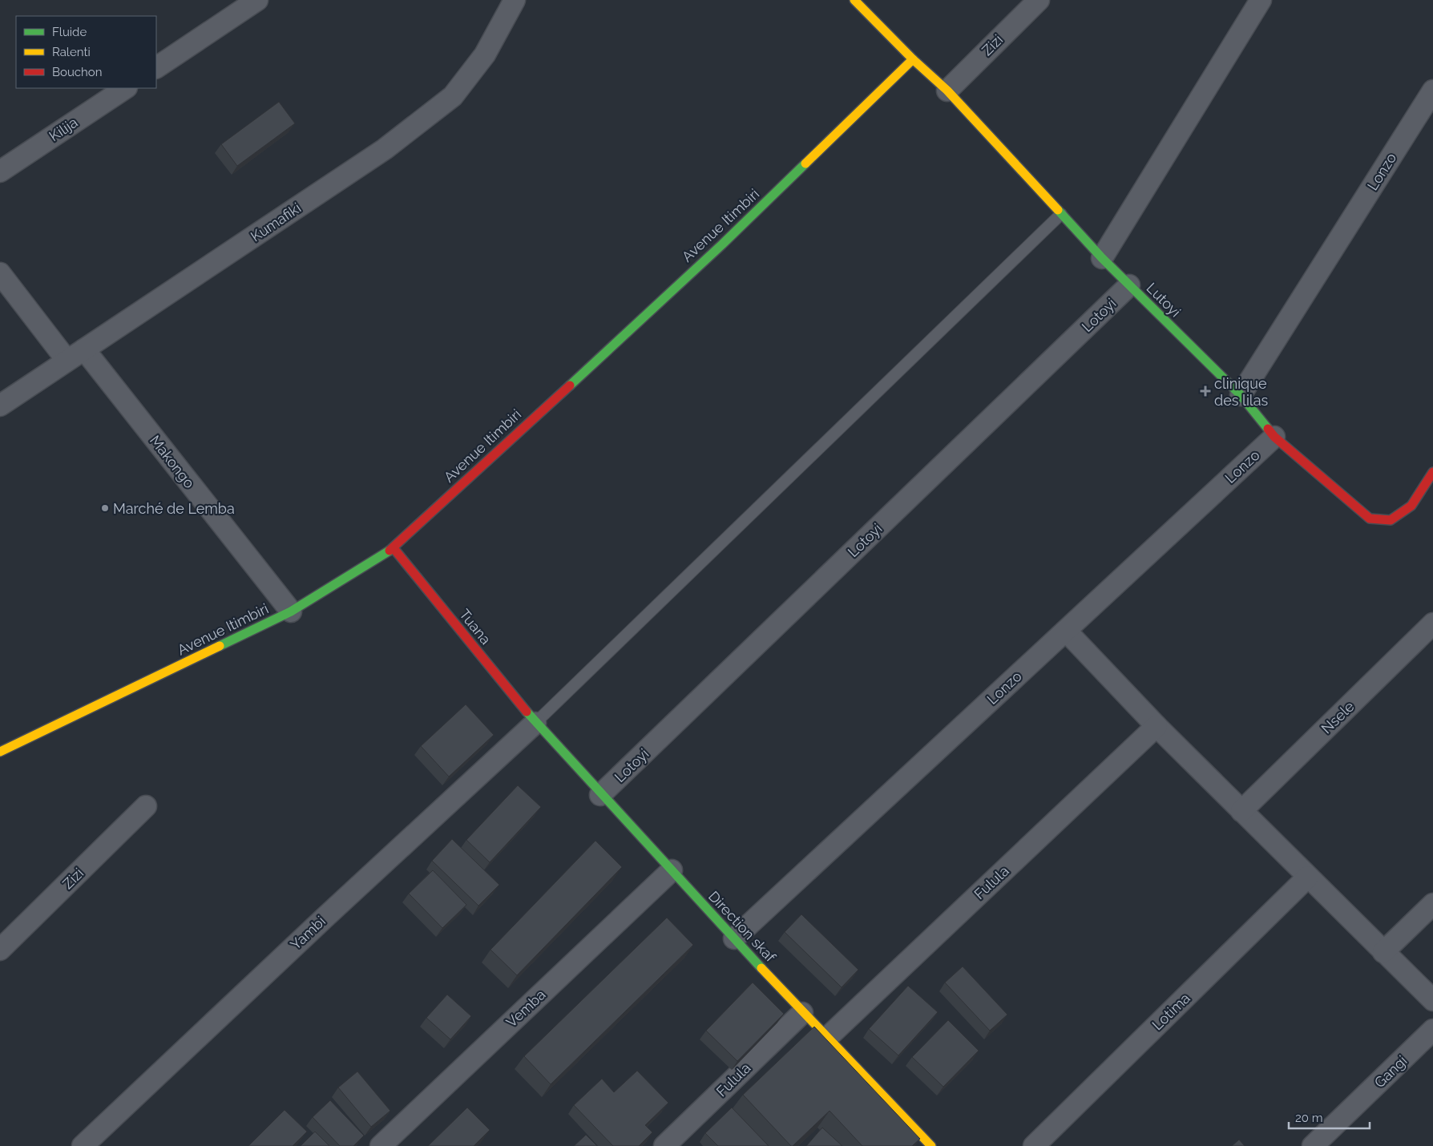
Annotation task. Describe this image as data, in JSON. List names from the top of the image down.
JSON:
{
  "streets": {
    "street": [
      "Zizi",
      "Kilija",
      "Lonzo",
      "Kumafiki",
      "Avenue Itimbiri",
      "Lutoyi",
      "Lotoyi",
      "Makongo",
      "Tuana",
      "Nsele",
      "Fulula",
      "Direction skaf",
      "Yambi",
      "Vemba",
      "Lotima",
      "Gangi"
    ]
  },
  "crossings": [
    ["Zizi", "Lutoyi"],
    ["Lonzo", "Lutoyi"],
    ["Lonzo", "Direction skaf"],
    ["Kumafiki", "Makongo"],
    ["Avenue Itimbiri", "Lutoyi"],
    ["Avenue Itimbiri", "Makongo"],
    ["Avenue Itimbiri", "Tuana"],
    ["Lutoyi", "Lotoyi"],
    ["Lotoyi", "Direction skaf"],
    ["Tuana", "Direction skaf"],
    ["Tuana", "Yambi"],
    ["Fulula", "Direction skaf"],
    ["Direction skaf", "Yambi"],
    ["Direction skaf", "Vemba"]
  ],
  "places": {
    "health": ["clinique des lilas"],
    "other": ["Marché de Lemba"]
  },
  "legend": ["Fluide", "Ralenti", "Bouchon"],
  "scale_bar": "20 m"
}
